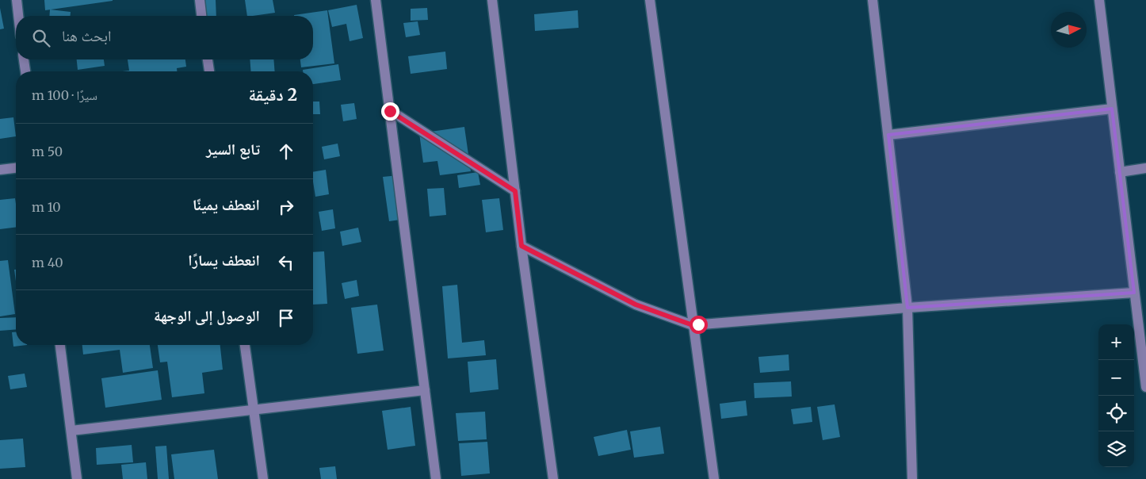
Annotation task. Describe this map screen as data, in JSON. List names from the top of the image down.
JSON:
{
  "north": "right",
  "page": {
    "search": "ابحث هنا",
    "heading": ["2 دقيقة", "سيرًا · 100 m"],
    "list": [
      ["تابع السير", "50 m"],
      ["انعطف يمينًا", "10 m"],
      ["انعطف يسارًا", "40 m"],
      "الوصول إلى الوجهة"
    ],
    "map_buttons": ["+", "−"]
  }
}
